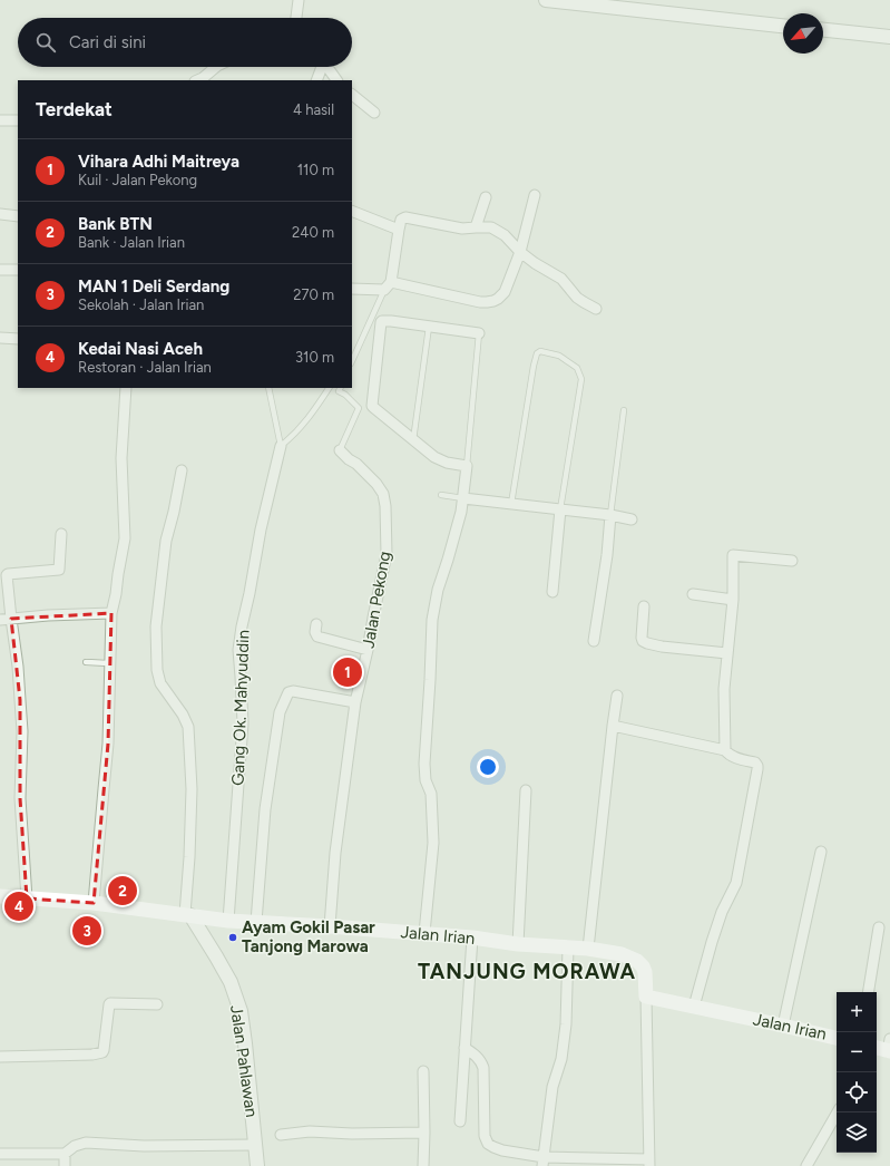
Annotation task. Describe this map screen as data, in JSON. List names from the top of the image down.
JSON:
{
  "streets": {
    "main road": ["Jalan Irian"],
    "street": ["Jalan Pekong", "Gang Ok. Mahyuddin", "Jalan Pahlawan"]
  },
  "crossings": [
    ["Jalan Pekong", "Jalan Irian"],
    ["Gang Ok. Mahyuddin", "Jalan Irian"],
    ["Jalan Irian", "Jalan Pahlawan"]
  ],
  "districts": ["TANJUNG MORAWA"],
  "places": ["Ayam Gokil Pasar Tanjong Marowa"],
  "north": "bottom left",
  "page": {
    "search": "Cari di sini",
    "heading": ["Terdekat", "4 hasil"],
    "list": [
      {
        "mark": "1",
        "name": "Vihara Adhi Maitreya",
        "note": "Kuil · Jalan Pekong",
        "value": "110 m"
      },
      {
        "mark": "2",
        "name": "Bank BTN",
        "note": "Bank · Jalan Irian",
        "value": "240 m"
      },
      {
        "mark": "3",
        "name": "MAN 1 Deli Serdang",
        "note": "Sekolah · Jalan Irian",
        "value": "270 m"
      },
      {
        "mark": "4",
        "name": "Kedai Nasi Aceh",
        "note": "Restoran · Jalan Irian",
        "value": "310 m"
      }
    ],
    "pins": [
      "1",
      "2",
      "4",
      "3"
    ],
    "map_buttons": ["+", "−"]
  }
}
